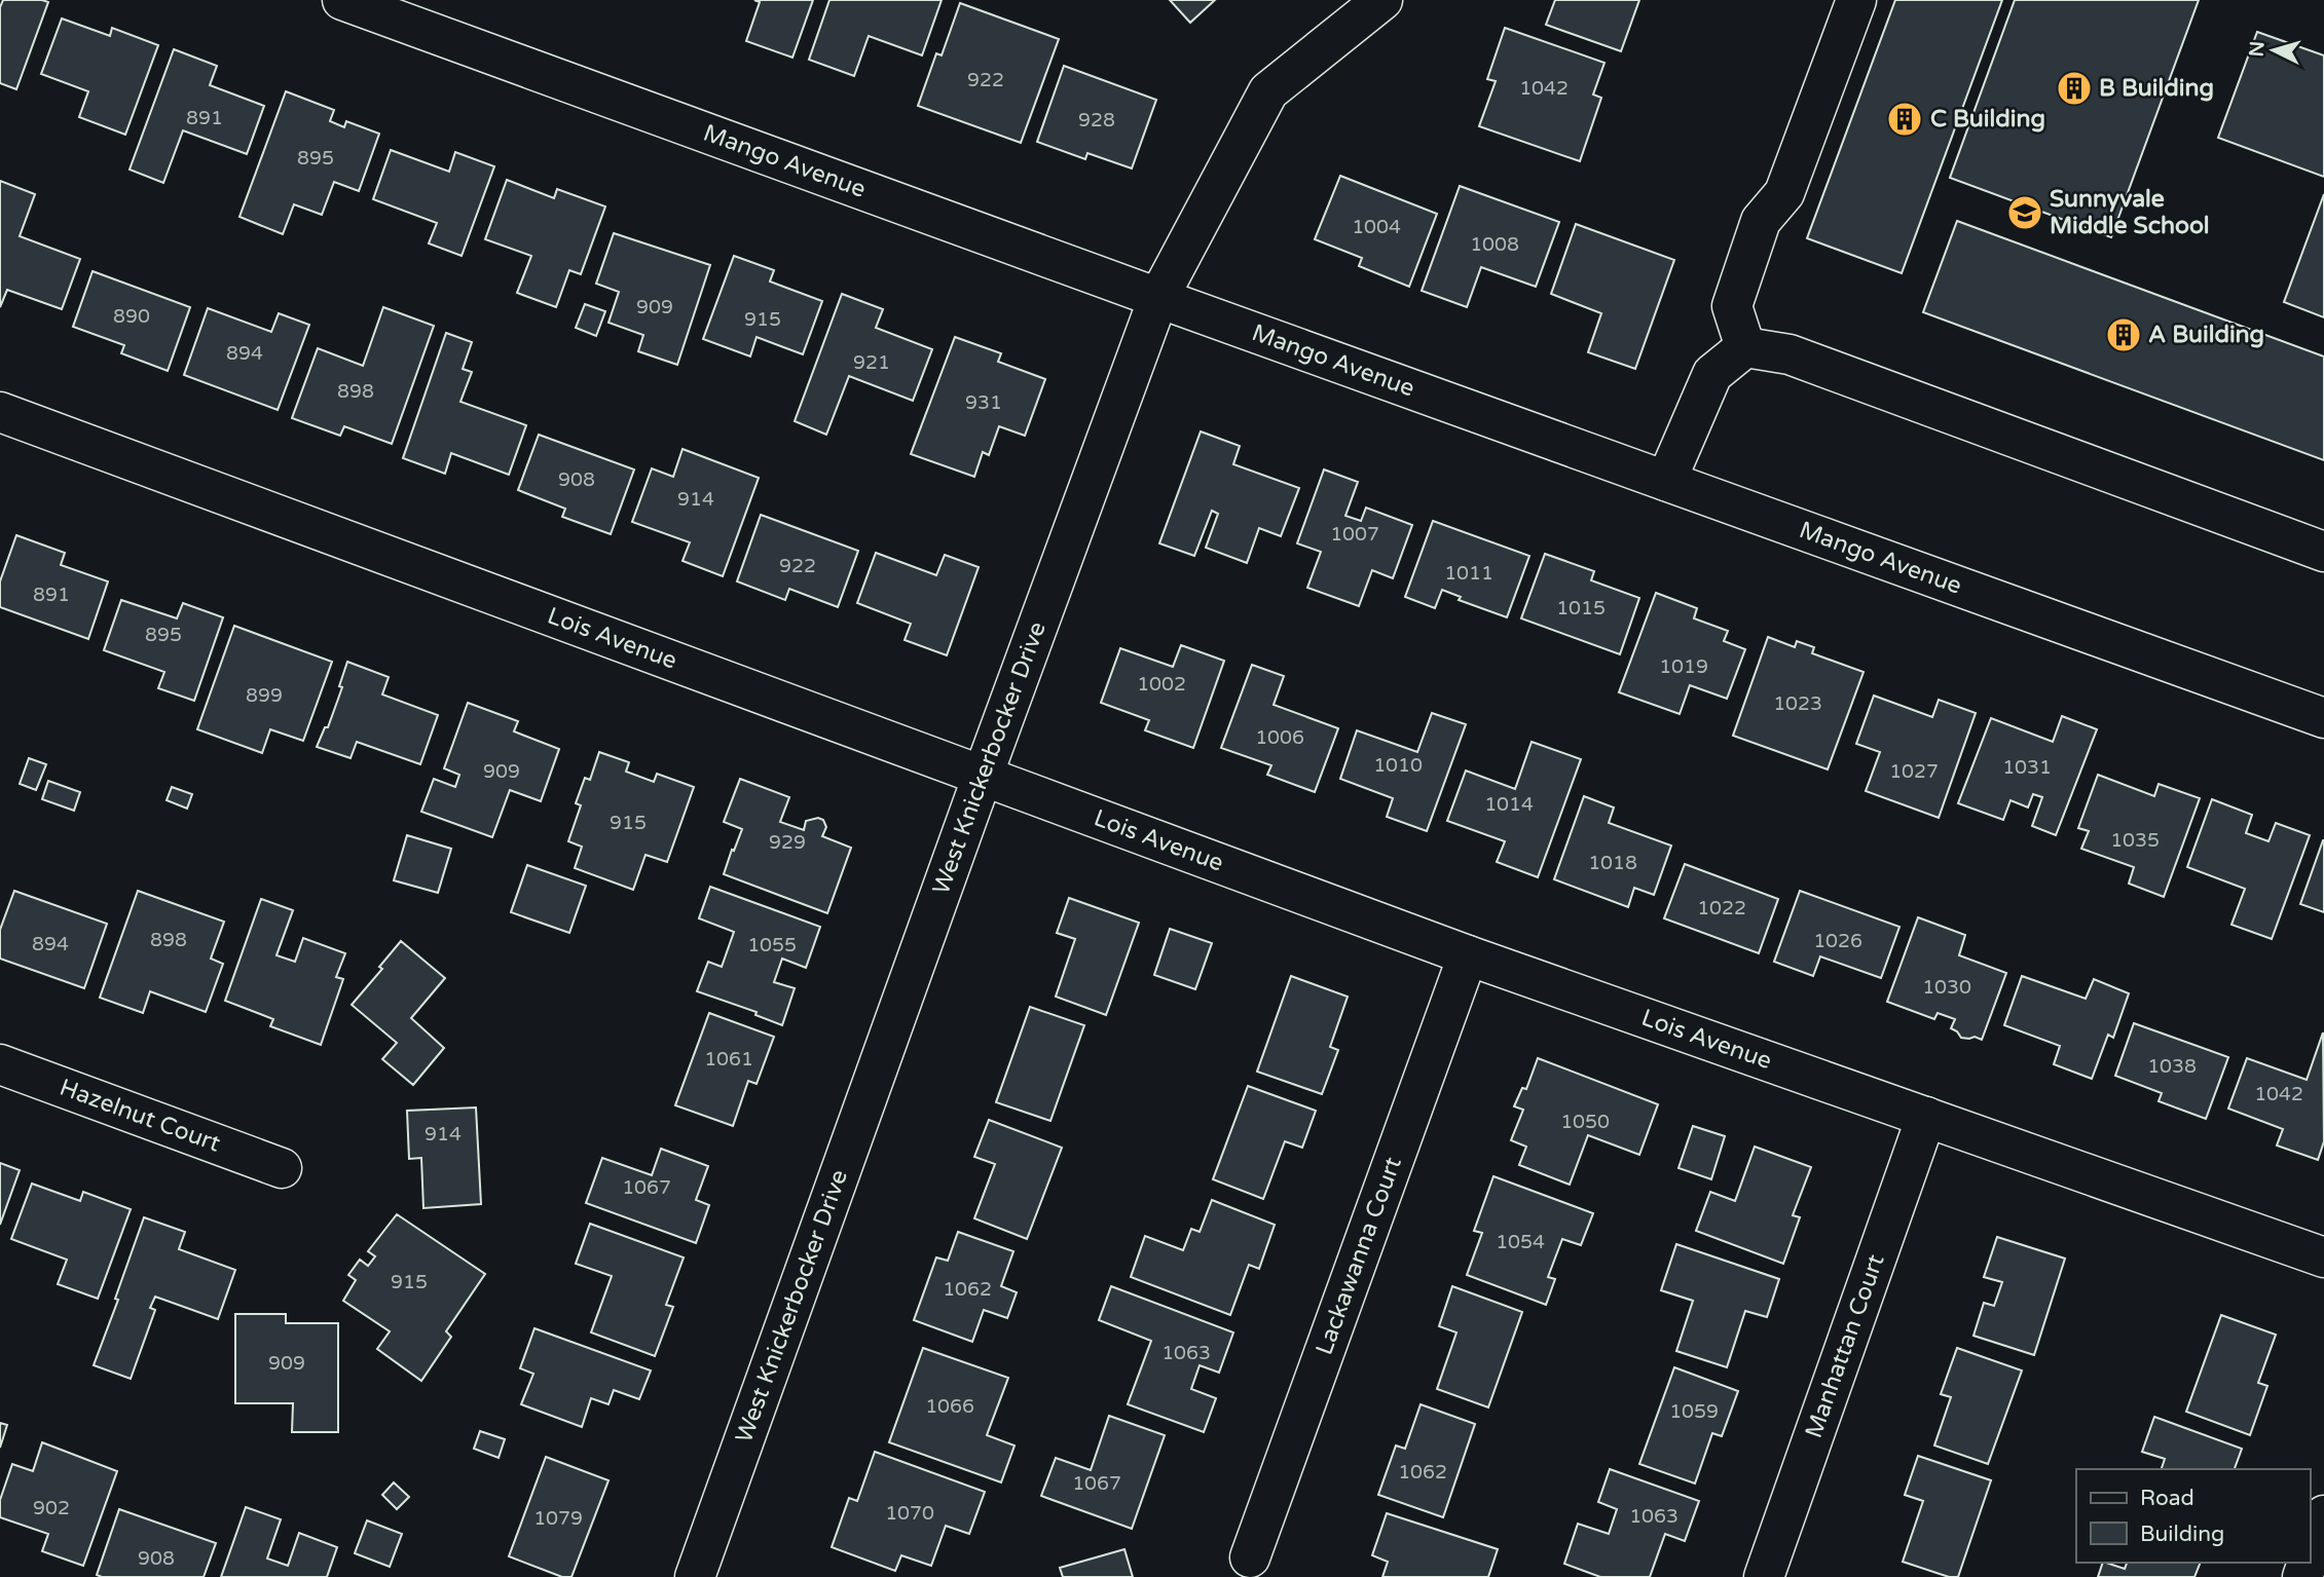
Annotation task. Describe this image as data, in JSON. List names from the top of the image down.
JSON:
{
  "streets": {
    "street": [
      "Mango Avenue",
      "Lois Avenue",
      "West Knickerbocker Drive",
      "Hazelnut Court",
      "Lackawanna Court",
      "Manhattan Court"
    ]
  },
  "crossings": [
    ["Mango Avenue", "West Knickerbocker Drive"],
    ["Lois Avenue", "West Knickerbocker Drive"],
    ["Lois Avenue", "Lackawanna Court"],
    ["Lois Avenue", "Manhattan Court"]
  ],
  "places": {
    "building": ["B Building", "C Building", "A Building"],
    "school or university": ["Sunnyvale Middle School"]
  },
  "house_numbers": [
    "922",
    "1042",
    "891",
    "928",
    "895",
    "1004",
    "1008",
    "909",
    "890",
    "915",
    "894",
    "921",
    "898",
    "931",
    "908",
    "914",
    "1007",
    "922",
    "1011",
    "891",
    "1015",
    "895",
    "1019",
    "1002",
    "899",
    "1023",
    "1006",
    "1010",
    "1031",
    "909",
    "1027",
    "1014",
    "915",
    "1035",
    "929",
    "1018",
    "1022",
    "898",
    "1026",
    "894",
    "1055",
    "1030",
    "1061",
    "1038",
    "1042",
    "1050",
    "914",
    "1067",
    "1054",
    "915",
    "1062",
    "1063",
    "909",
    "1066",
    "1059",
    "1062",
    "1067",
    "902",
    "1070",
    "1063",
    "1079",
    "908"
  ],
  "legend": ["Road", "Building"],
  "north": "left"
}
